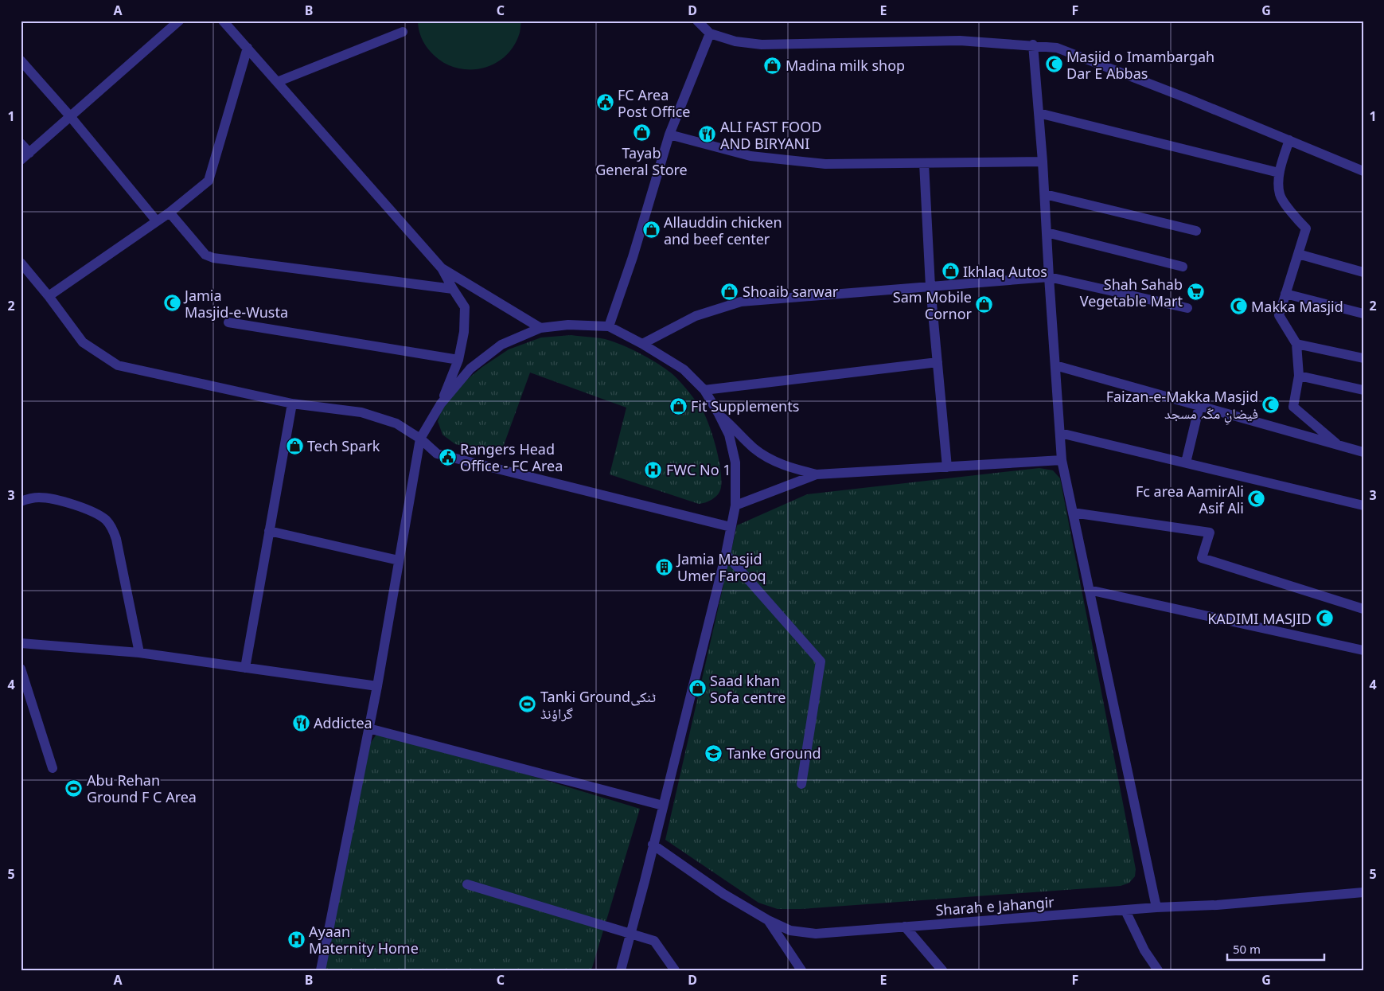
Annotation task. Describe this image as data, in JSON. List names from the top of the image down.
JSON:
{
  "streets": {
    "street": ["Sharah e Jahangir"]
  },
  "places": {
    "mosque": [
      "Masjid o Imambargah Dar E Abbas",
      "Jamia Masjid-e-Wusta",
      "Makka Masjid",
      "Faizan-e-Makka Masjid فیضانِ مکّہ مسجد",
      "Fc area AamirAli Asif Ali",
      "KADIMI MASJID"
    ],
    "shop": [
      "Madina milk shop",
      "Tayab General Store",
      "Allauddin chicken and beef center",
      "Ikhlaq Autos",
      "Shoaib sarwar",
      "Sam Mobile Cornor",
      "Fit Supplements",
      "Tech Spark",
      "Saad khan Sofa centre"
    ],
    "public building": ["FC Area Post Office", "Rangers Head Office - FC Area"],
    "restaurant": ["ALI FAST FOOD AND BIRYANI", "Addictea"],
    "supermarket": ["Shah Sahab Vegetable Mart"],
    "hospital": ["FWC No 1", "Ayaan Maternity Home"],
    "building": ["Jamia Masjid Umer Farooq"],
    "sports": ["Tanki Groundٹنکی گراؤنڈ", "Abu Rehan Ground F C Area"],
    "school or university": ["Tanke Ground"]
  },
  "scale_bar": "50 m",
  "grid": {
    "columns": [
      "A",
      "B",
      "C",
      "D",
      "E",
      "F",
      "G"
    ],
    "rows": [
      "1",
      "2",
      "3",
      "4",
      "5"
    ]
  }
}
